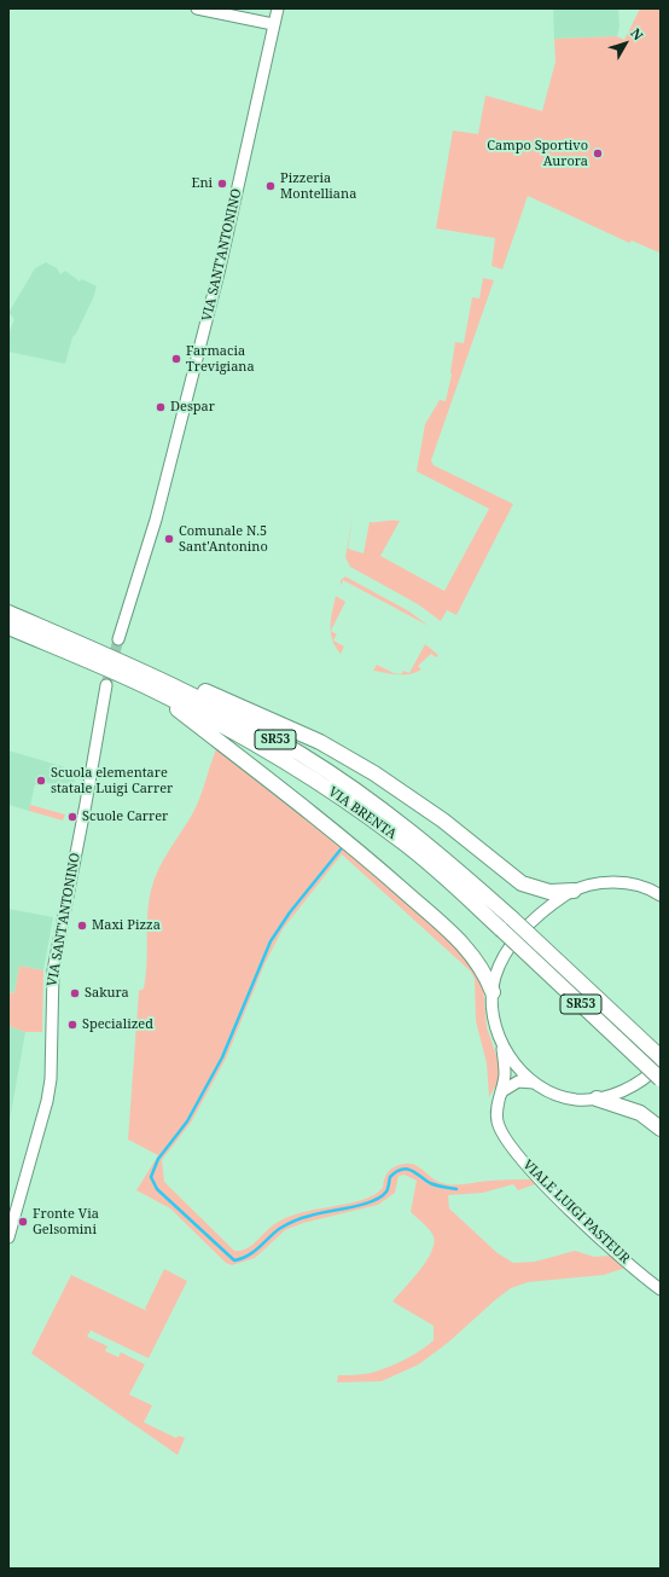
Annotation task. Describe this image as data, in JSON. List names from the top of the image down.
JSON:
{
  "streets": {
    "highway": ["SR53", "VIA BRENTA"],
    "street": ["VIA SANT'ANTONINO", "VIALE LUIGI PASTEUR"]
  },
  "places": [
    "Campo Sportivo Aurora",
    "Eni",
    "Pizzeria Montelliana",
    "Farmacia Trevigiana",
    "Despar",
    "Comunale N.5 Sant'Antonino",
    "Scuola elementare statale Luigi Carrer",
    "Scuole Carrer",
    "Maxi Pizza",
    "Sakura",
    "Specialized",
    "Fronte Via Gelsomini"
  ],
  "north": "top right"
}
